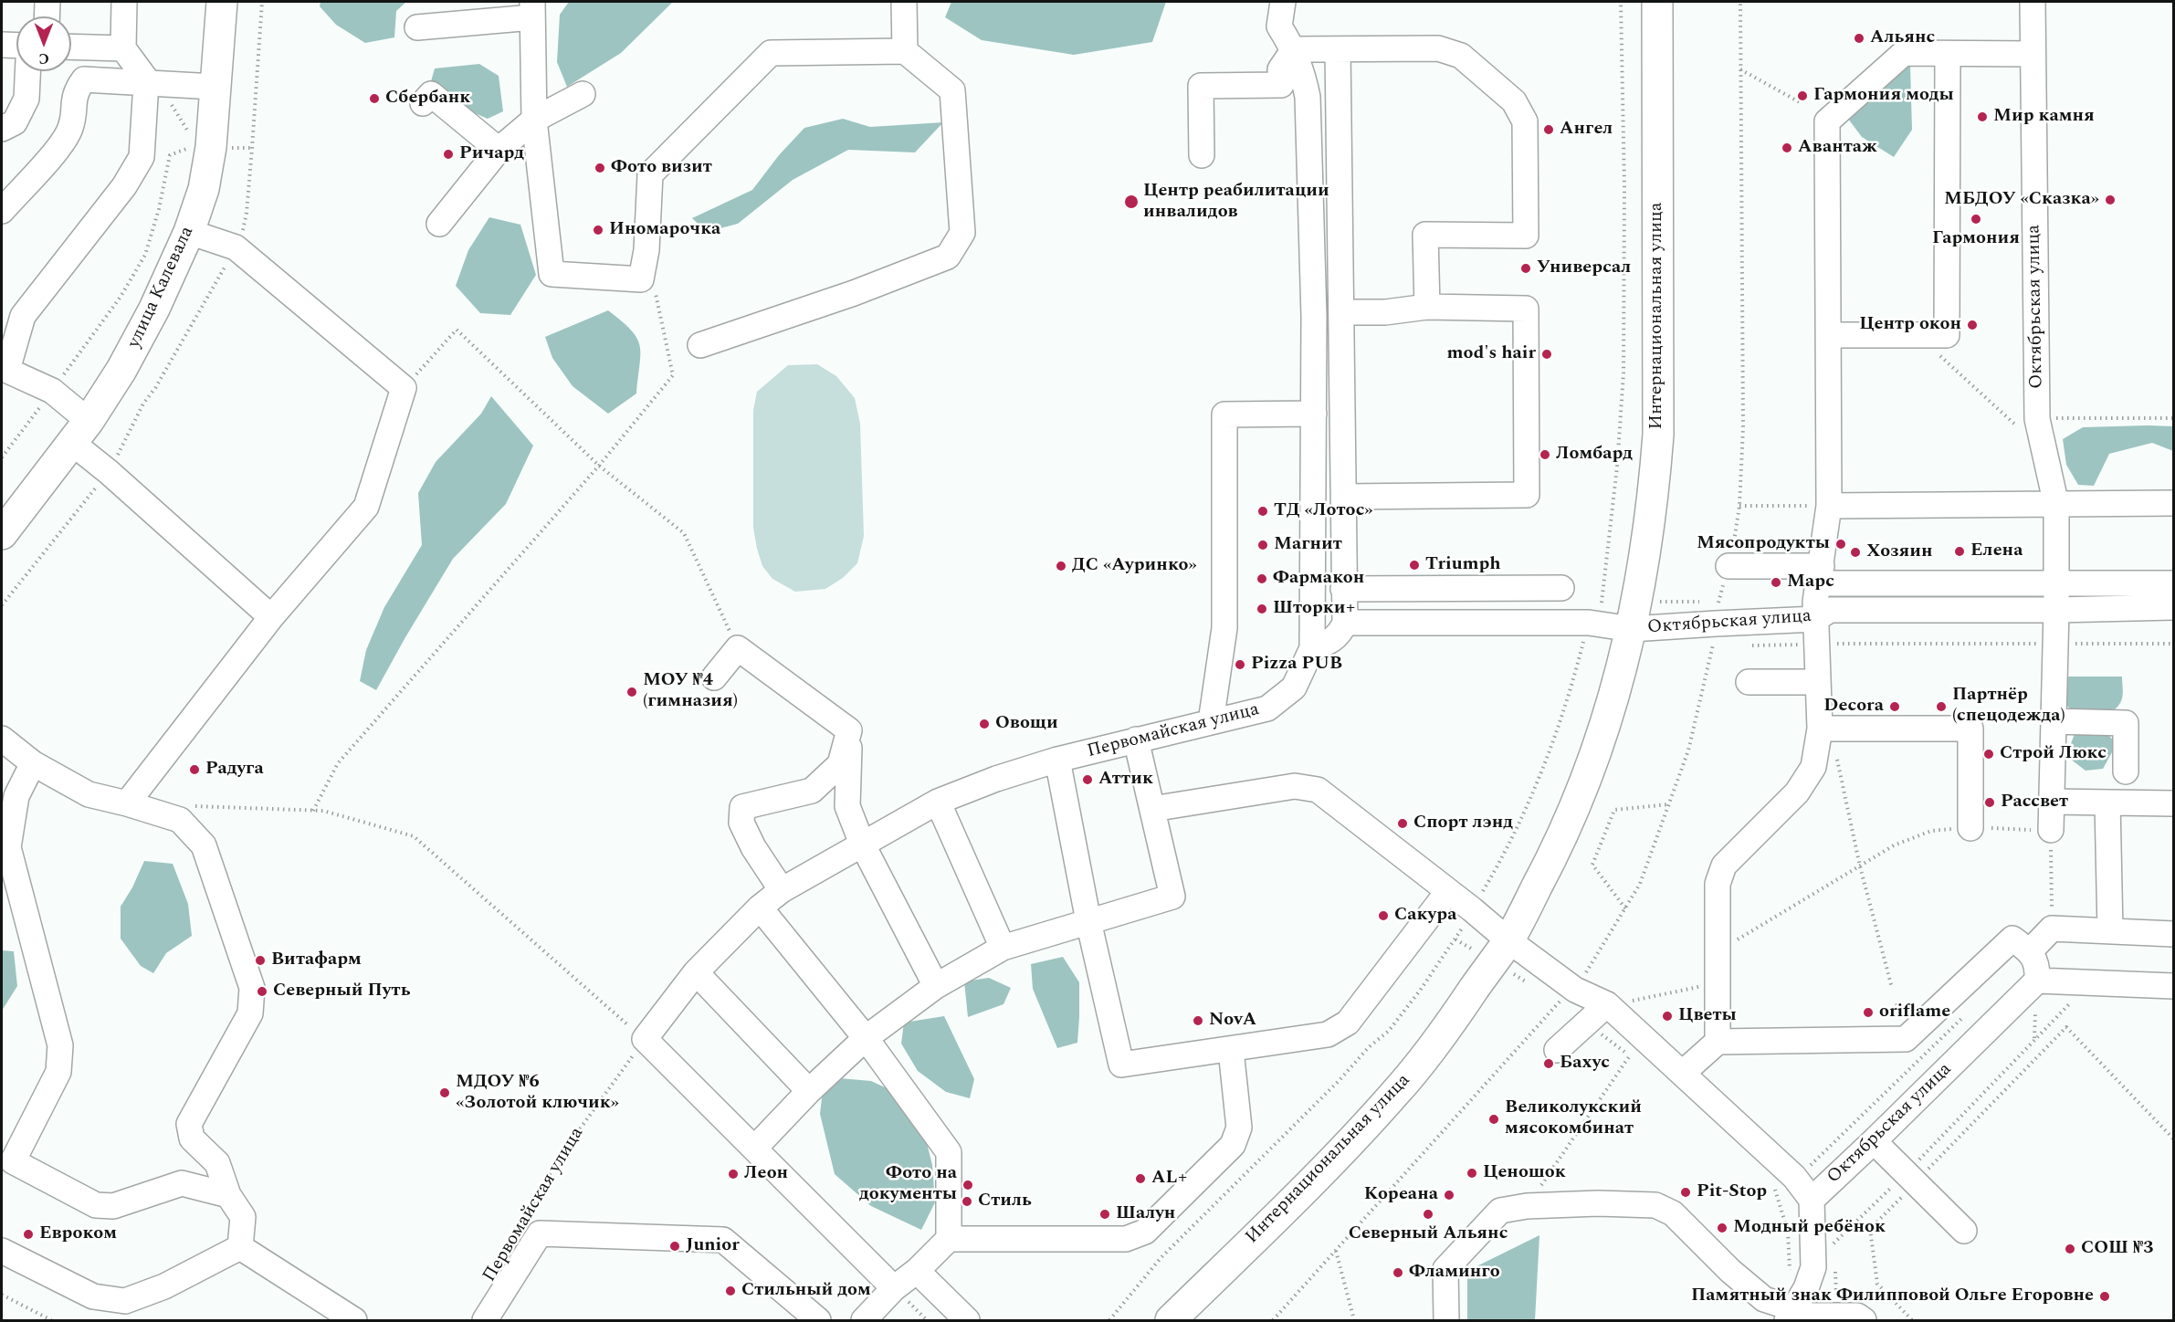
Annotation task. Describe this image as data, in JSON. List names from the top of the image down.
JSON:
{
  "streets": {
    "main road": ["улица Калевала", "Интернациональная улица"],
    "street": ["Октябрьская улица", "Первомайская улица"]
  },
  "crossings": [
    ["Октябрьская улица", "Интернациональная улица"]
  ],
  "places": [
    "Альянс",
    "Гармония моды",
    "Сбербанк",
    "Мир камня",
    "Ангел",
    "Авантаж",
    "Ричард",
    "Фото визит",
    "МБДОУ «Сказка»",
    "Центр реабилитации инвалидов",
    "Гармония",
    "Иномарочка",
    "Универсал",
    "Центр окон",
    "mod's hair",
    "Ломбард",
    "ТД «Лотос»",
    "Мясопродукты",
    "Магнит",
    "Елена",
    "Хозяин",
    "Triumph",
    "ДС «Ауринко»",
    "Фармакон",
    "Марс",
    "Шторки+",
    "Pizza PUB",
    "МОУ №4 (гимназия)",
    "Decora",
    "Партнёр (спецодежда)",
    "Овощи",
    "Строй Люкс",
    "Радуга",
    "Аттик",
    "Рассвет",
    "Спорт лэнд",
    "Сакура",
    "Витафарм",
    "Северный Путь",
    "oriflame",
    "Цветы",
    "NovA",
    "Бахус",
    "МДОУ №6 «Золотой ключик»",
    "Великолукский мясокомбинат",
    "Ценошок",
    "Леон",
    "AL+",
    "Фото на документы",
    "Pit-Stop",
    "Кореана",
    "Стиль",
    "Шалун",
    "Северный Альянс",
    "Модный ребёнок",
    "Евроком",
    "Junior",
    "СОШ №3",
    "Фламинго",
    "Стильный дом",
    "Памятный знак Филипповой Ольге Егоровне"
  ],
  "north": "bottom"
}
